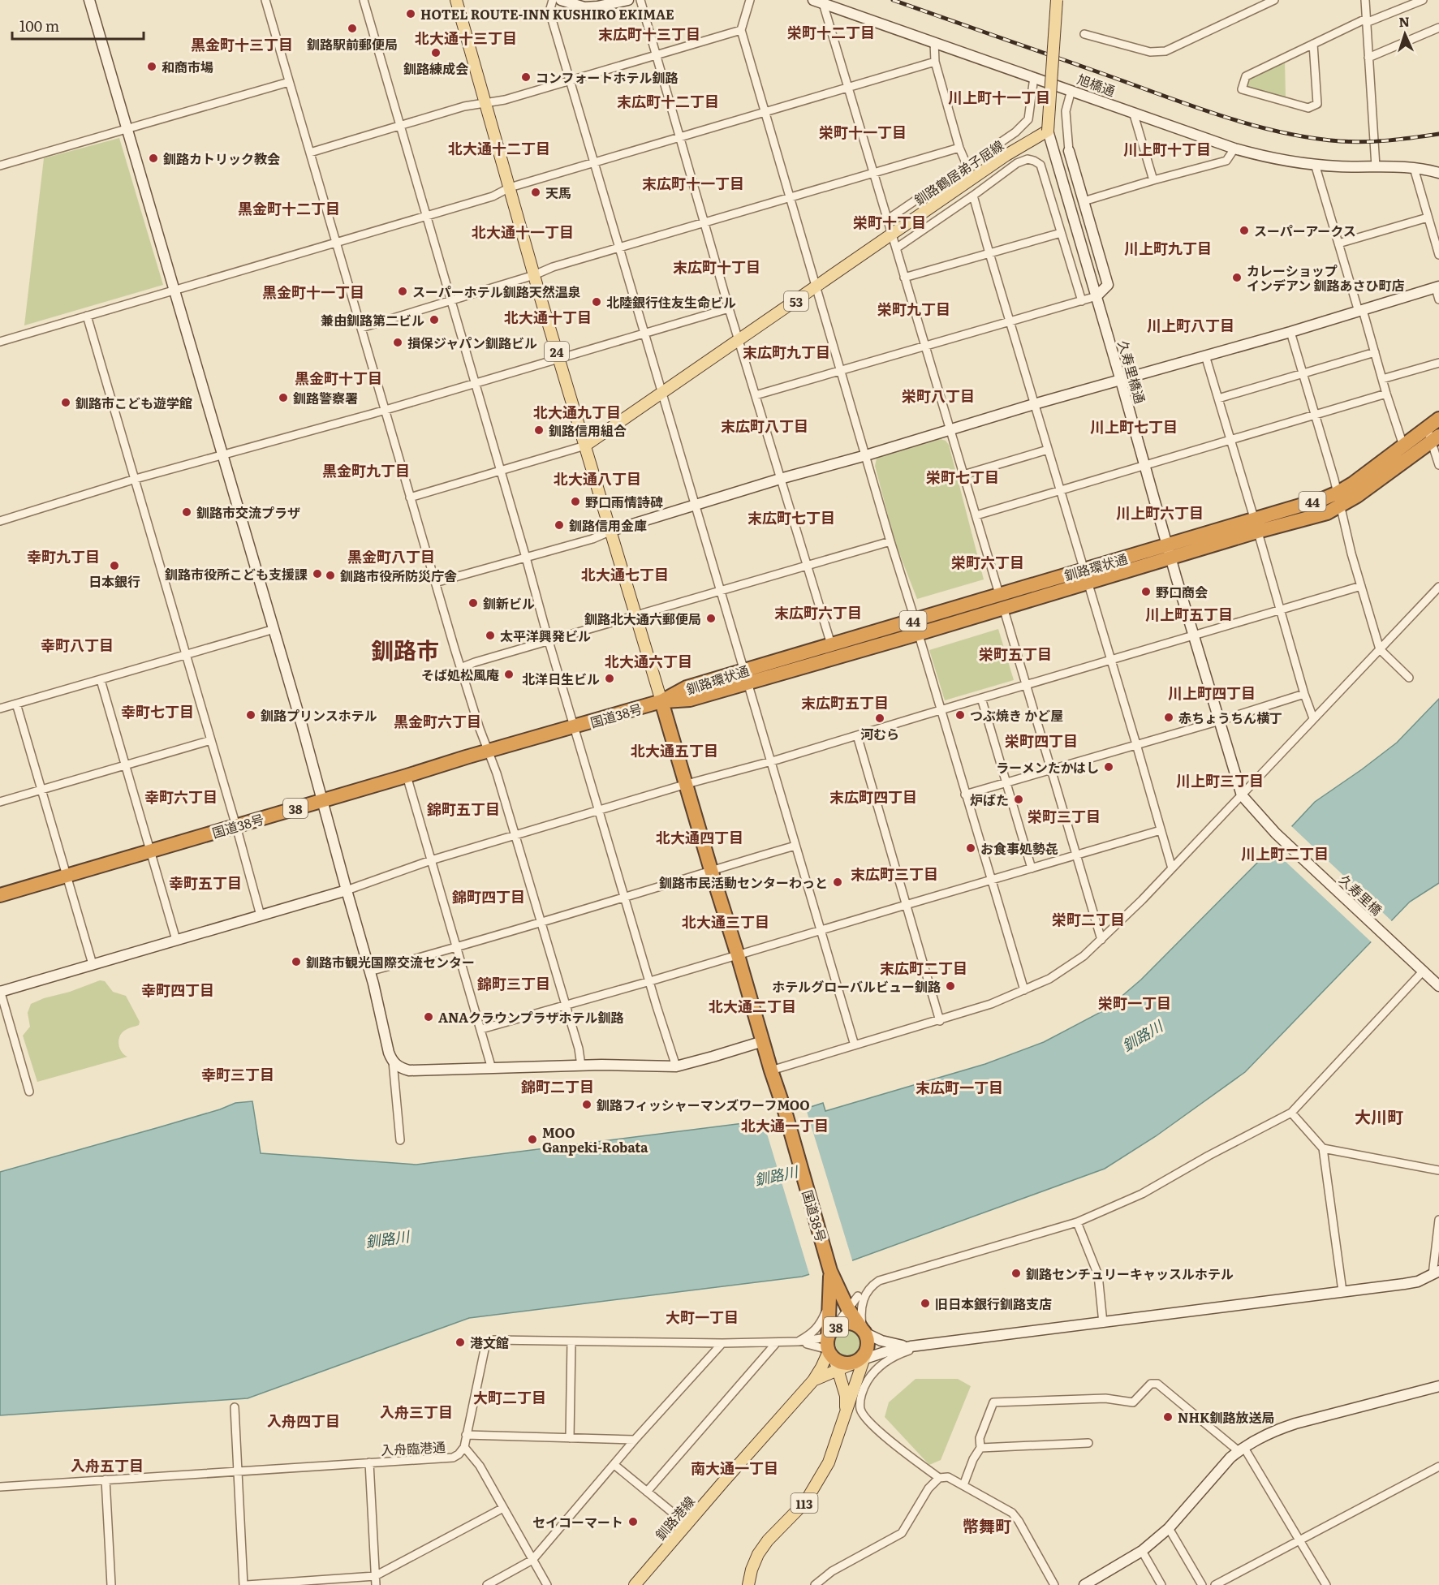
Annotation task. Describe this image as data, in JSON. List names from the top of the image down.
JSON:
{
  "streets": {
    "highway": [
      "44",
      "釧路環状通",
      "国道38号",
      "38"
    ],
    "main road": [
      "釧路鶴居弟子屈線",
      "53",
      "24",
      "113",
      "釧路港線"
    ],
    "street": [
      "旭橋通",
      "久寿里橋通",
      "久寿里橋",
      "入舟臨港通"
    ]
  },
  "crossings": [
    ["釧路鶴居弟子屈線", "24"],
    ["釧路鶴居弟子屈線", "久寿里橋通"],
    ["24", "釧路環状通"],
    ["24", "国道38号"],
    ["久寿里橋通", "釧路環状通"],
    ["久寿里橋通", "久寿里橋"],
    ["釧路環状通", "国道38号"],
    ["国道38号", "38"],
    ["国道38号", "113"],
    ["国道38号", "釧路港線"],
    ["38", "113"],
    ["38", "釧路港線"],
    ["113", "釧路港線"]
  ],
  "districts": [
    "栄町十二丁目",
    "末広町十三丁目",
    "北大通十三丁目",
    "黒金町十三丁目",
    "川上町十一丁目",
    "末広町十二丁目",
    "栄町十一丁目",
    "北大通十二丁目",
    "川上町十丁目",
    "末広町十一丁目",
    "黒金町十二丁目",
    "栄町十丁目",
    "北大通十一丁目",
    "川上町九丁目",
    "末広町十丁目",
    "黒金町十一丁目",
    "栄町九丁目",
    "北大通十丁目",
    "川上町八丁目",
    "末広町九丁目",
    "黒金町十丁目",
    "栄町八丁目",
    "北大通九丁目",
    "末広町八丁目",
    "川上町七丁目",
    "黒金町九丁目",
    "栄町七丁目",
    "北大通八丁目",
    "川上町六丁目",
    "末広町七丁目",
    "幸町九丁目",
    "黒金町八丁目",
    "栄町六丁目",
    "北大通七丁目",
    "末広町六丁目",
    "川上町五丁目",
    "幸町八丁目",
    "釧路市",
    "栄町五丁目",
    "北大通六丁目",
    "川上町四丁目",
    "末広町五丁目",
    "幸町七丁目",
    "黒金町六丁目",
    "栄町四丁目",
    "北大通五丁目",
    "川上町三丁目",
    "幸町六丁目",
    "末広町四丁目",
    "錦町五丁目",
    "栄町三丁目",
    "北大通四丁目",
    "川上町二丁目",
    "末広町三丁目",
    "幸町五丁目",
    "錦町四丁目",
    "栄町二丁目",
    "北大通三丁目",
    "末広町二丁目",
    "錦町三丁目",
    "幸町四丁目",
    "栄町一丁目",
    "北大通二丁目",
    "幸町三丁目",
    "錦町二丁目",
    "末広町一丁目",
    "大川町",
    "北大通一丁目",
    "大町一丁目",
    "大町二丁目",
    "入舟三丁目",
    "入舟四丁目",
    "入舟五丁目",
    "南大通一丁目",
    "幣舞町"
  ],
  "water": ["釧路川"],
  "places": [
    "HOTEL ROUTE-INN KUSHIRO EKIMAE",
    "釧路駅前郵便局",
    "釧路練成会",
    "和商市場",
    "コンフォートホテル釧路",
    "釧路カトリック教会",
    "天馬",
    "スーパーアークス",
    "カレーショップ インデアン 釧路あさひ町店",
    "スーパーホテル釧路天然温泉",
    "北陸銀行住友生命ビル",
    "兼由釧路第二ビル",
    "損保ジャパン釧路ビル",
    "釧路警察署",
    "釧路市こども遊学館",
    "釧路信用組合",
    "野口雨情詩碑",
    "釧路市交流プラザ",
    "釧路信用金庫",
    "日本銀行",
    "釧路市役所こども支援課",
    "釧路市役所防災庁舎",
    "野口商会",
    "釧新ビル",
    "釧路北大通六郵便局",
    "太平洋興発ビル",
    "そば処松風庵",
    "北洋日生ビル",
    "釧路プリンスホテル",
    "つぶ焼き かど屋",
    "赤ちょうちん横丁",
    "河むら",
    "ラーメンたかはし",
    "炉ばた",
    "お食事処勢㐂",
    "釧路市民活動センターわっと",
    "釧路市観光国際交流センター",
    "ホテルグローバルビュー釧路",
    "ANAクラウンプラザホテル釧路",
    "釧路フィッシャーマンズワーフMOO",
    "MOO Ganpeki-Robata",
    "釧路センチュリーキャッスルホテル",
    "旧日本銀行釧路支店",
    "港文館",
    "NHK釧路放送局",
    "セイコーマート"
  ],
  "scale_bar": "100 m",
  "north": "top"
}
